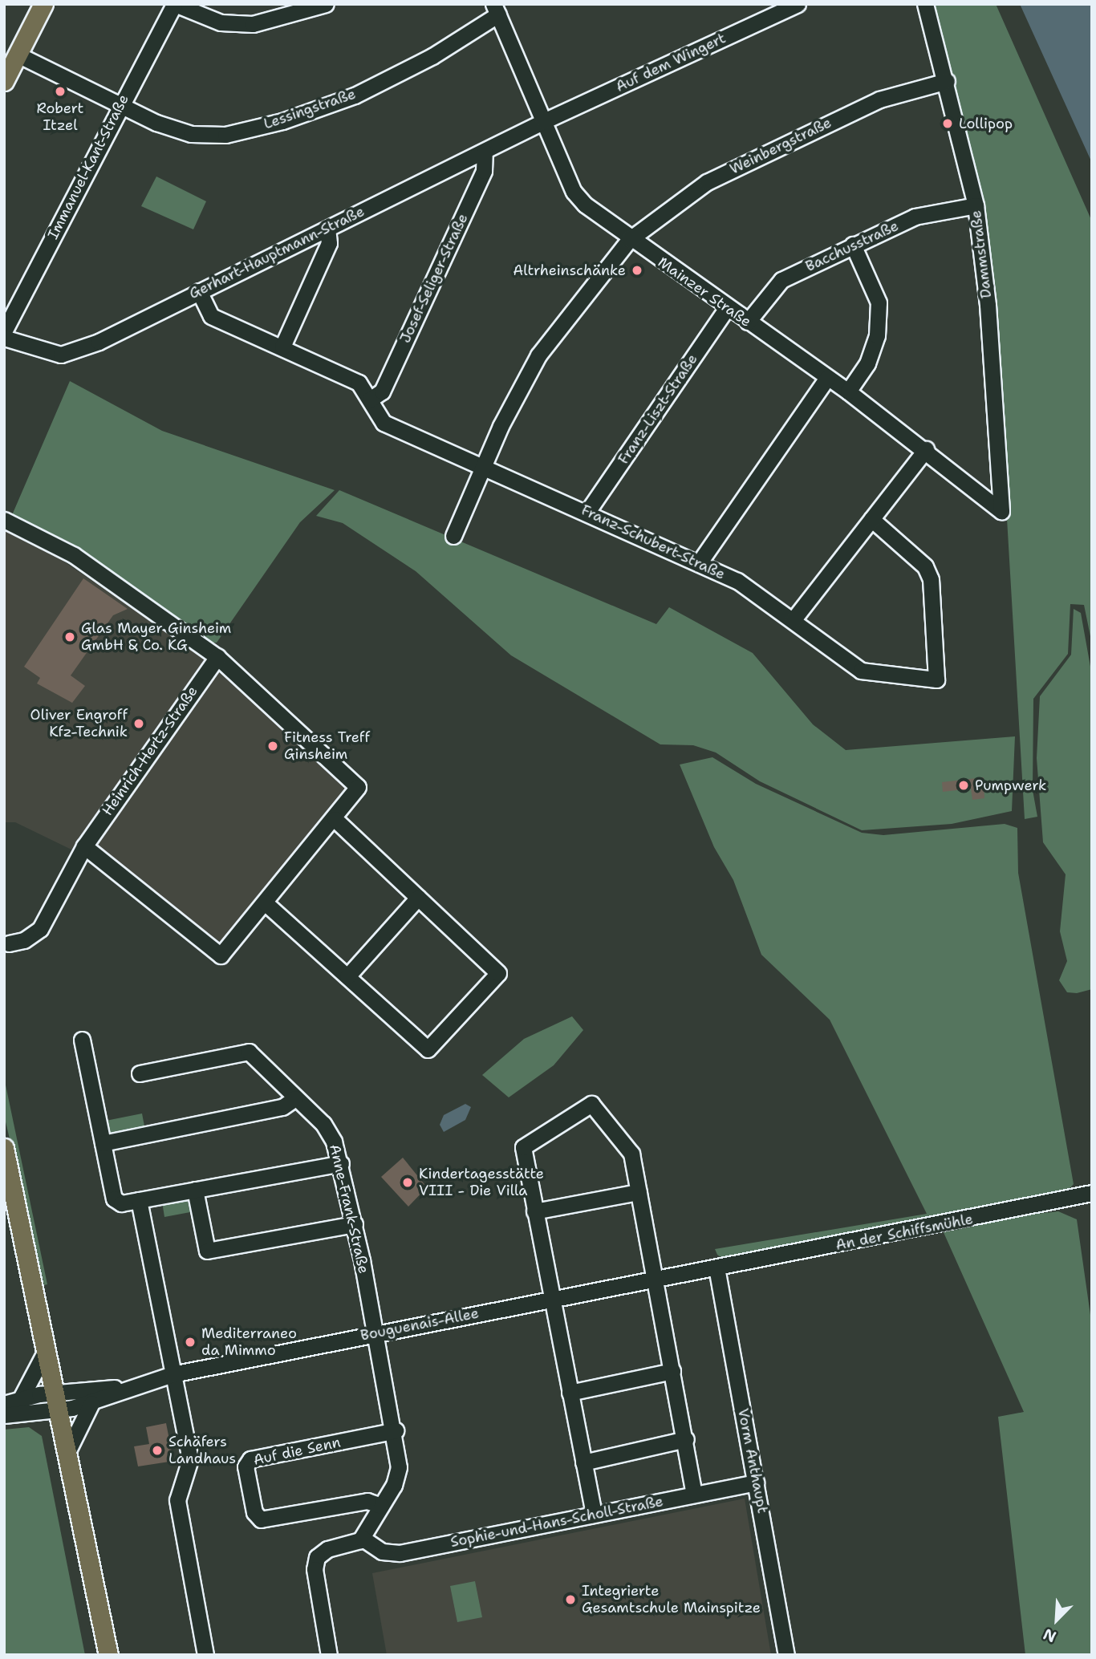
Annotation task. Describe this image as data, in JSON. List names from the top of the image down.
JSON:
{
  "streets": {
    "street": [
      "Auf dem Wingert",
      "Lessingstraße",
      "Weinbergstraße",
      "Immanuel-Kant-Straße",
      "Bacchusstraße",
      "Gerhart-Hauptmann-Straße",
      "Dammstraße",
      "Josef-Seliger-Straße",
      "Mainzer Straße",
      "Franz-Liszt-Straße",
      "Franz-Schubert-Straße",
      "Heinrich-Hertz-Straße",
      "Anne-Frank-Straße",
      "An der Schiffsmühle",
      "Bouguenais-Allee",
      "Auf die Senn",
      "Vorm Anthaupt",
      "Sophie-und-Hans-Scholl-Straße"
    ]
  },
  "crossings": [
    ["Auf dem Wingert", "Gerhart-Hauptmann-Straße"],
    ["Auf dem Wingert", "Mainzer Straße"],
    ["Lessingstraße", "Immanuel-Kant-Straße"],
    ["Lessingstraße", "Mainzer Straße"],
    ["Weinbergstraße", "Dammstraße"],
    ["Weinbergstraße", "Mainzer Straße"],
    ["Weinbergstraße", "Franz-Schubert-Straße"],
    ["Bacchusstraße", "Dammstraße"],
    ["Bacchusstraße", "Mainzer Straße"],
    ["Gerhart-Hauptmann-Straße", "Josef-Seliger-Straße"],
    ["Gerhart-Hauptmann-Straße", "Mainzer Straße"],
    ["Gerhart-Hauptmann-Straße", "Franz-Schubert-Straße"],
    ["Dammstraße", "Mainzer Straße"],
    ["Josef-Seliger-Straße", "Franz-Schubert-Straße"],
    ["Mainzer Straße", "Franz-Liszt-Straße"],
    ["Franz-Liszt-Straße", "Franz-Schubert-Straße"],
    ["Anne-Frank-Straße", "Bouguenais-Allee"],
    ["Anne-Frank-Straße", "Auf die Senn"],
    ["Anne-Frank-Straße", "Sophie-und-Hans-Scholl-Straße"],
    ["An der Schiffsmühle", "Bouguenais-Allee"],
    ["An der Schiffsmühle", "Vorm Anthaupt"],
    ["Bouguenais-Allee", "Vorm Anthaupt"],
    ["Vorm Anthaupt", "Sophie-und-Hans-Scholl-Straße"]
  ],
  "places": [
    "Robert Itzel",
    "Lollipop",
    "Altrheinschänke",
    "Glas Mayer Ginsheim GmbH & Co. KG",
    "Oliver Engroff Kfz-Technik",
    "Fitness Treff Ginsheim",
    "Pumpwerk",
    "Kindertagesstätte VIII - Die Villa",
    "Mediterraneo da Mimmo",
    "Schäfers Landhaus",
    "Integrierte Gesamtschule Mainspitze"
  ],
  "north": "bottom left"
}
